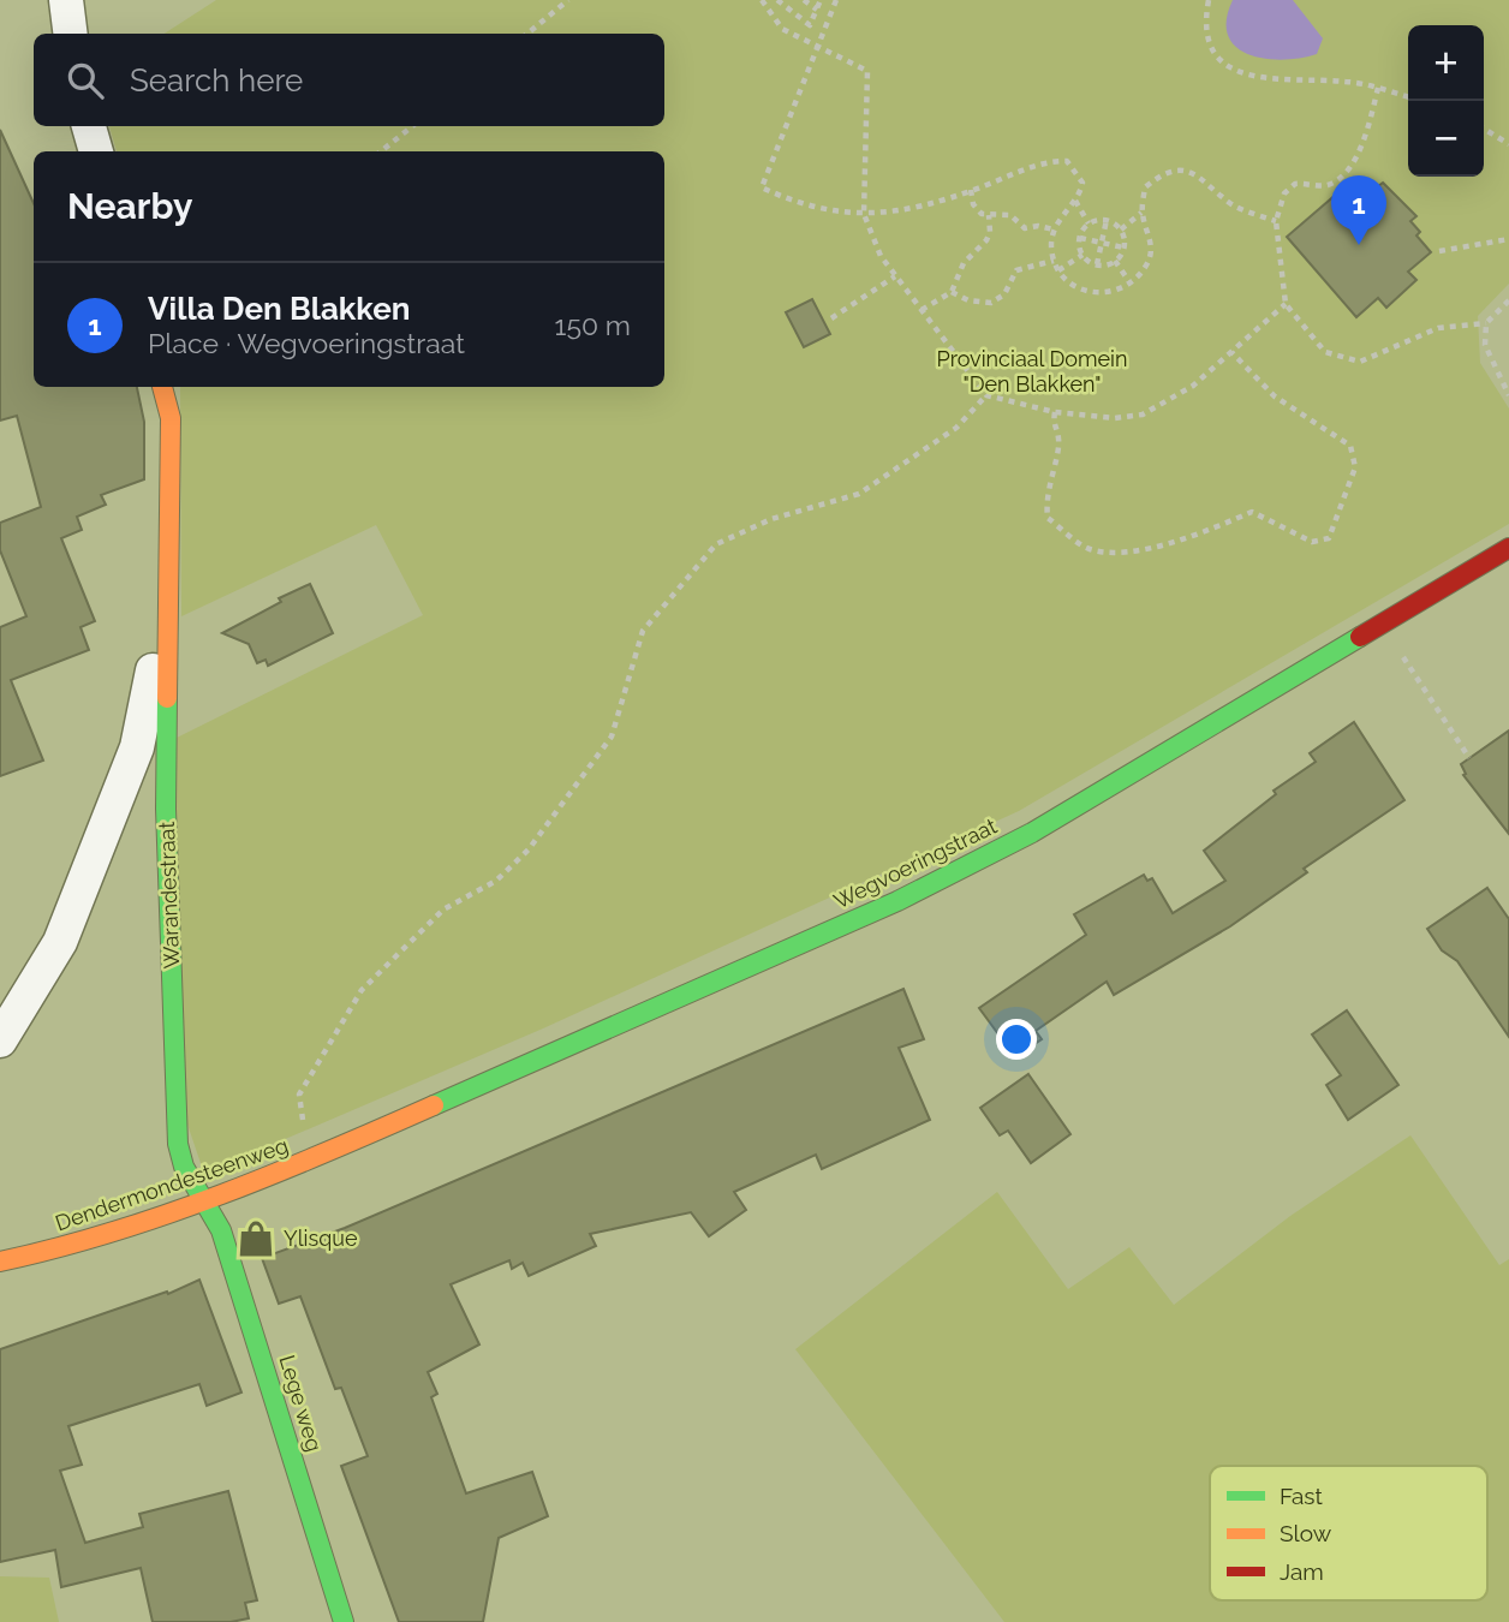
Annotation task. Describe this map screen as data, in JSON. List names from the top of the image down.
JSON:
{
  "streets": {
    "main road": [
      "Wegvoeringstraat",
      "Warandestraat",
      "Dendermondesteenweg",
      "Lege weg"
    ]
  },
  "crossings": [
    ["Wegvoeringstraat", "Dendermondesteenweg"],
    ["Warandestraat", "Dendermondesteenweg"],
    ["Warandestraat", "Lege weg"],
    ["Dendermondesteenweg", "Lege weg"]
  ],
  "parks": ["Provinciaal Domein \"Den Blakken\""],
  "places": {
    "shop": ["Ylisque"]
  },
  "legend": ["Fast", "Slow", "Jam"],
  "page": {
    "map_buttons": ["+", "−"],
    "search": "Search here",
    "heading": "Nearby",
    "pins": "1",
    "list": [
      {
        "mark": "1",
        "name": "Villa Den Blakken",
        "note": "Place · Wegvoeringstraat",
        "value": "150 m"
      }
    ]
  }
}
